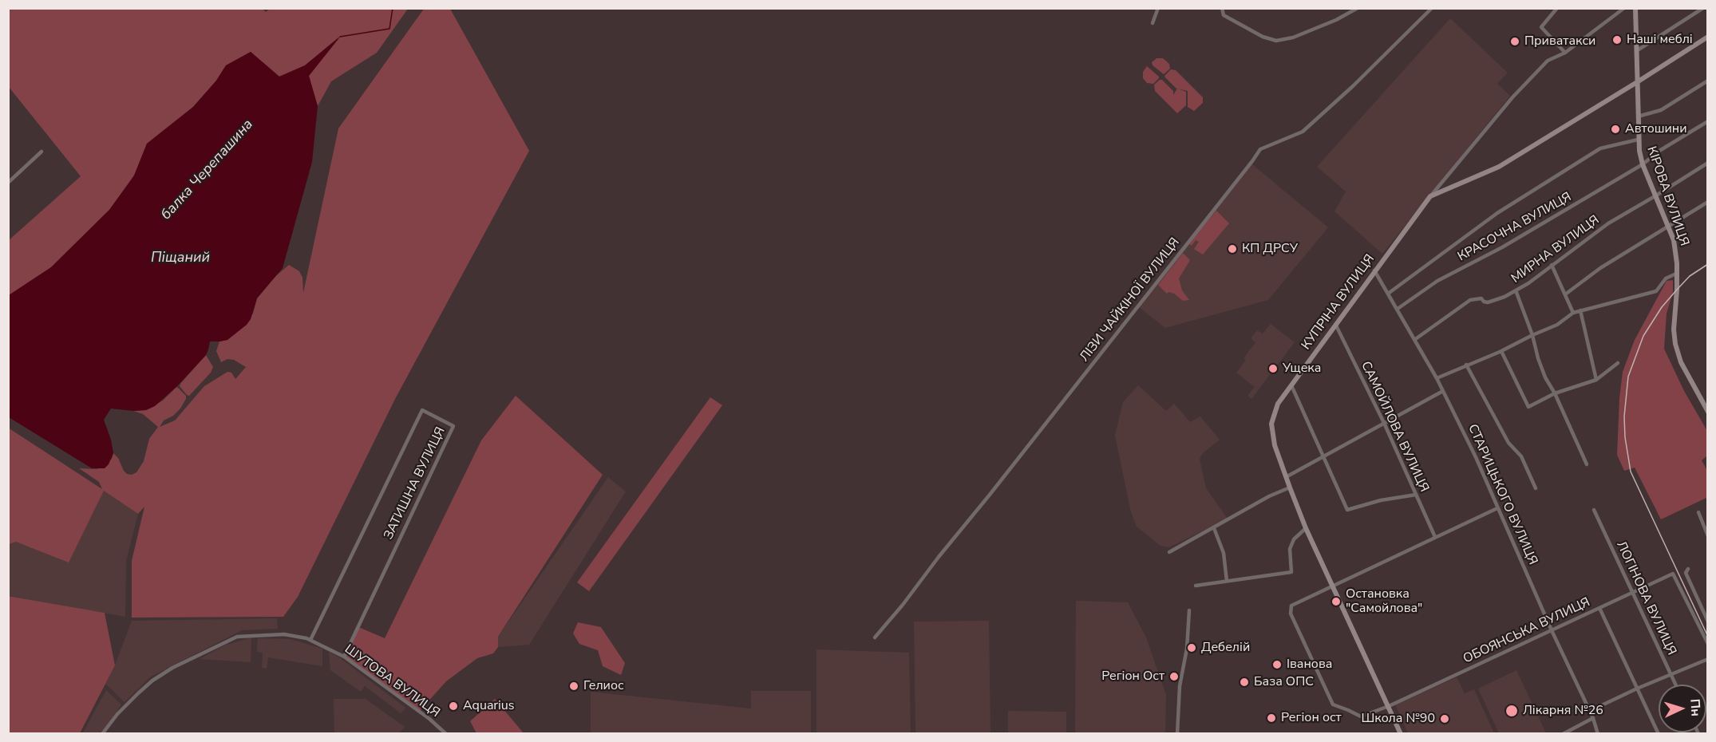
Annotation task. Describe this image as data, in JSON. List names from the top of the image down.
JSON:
{
  "streets": {
    "main road": ["КІРОВА ВУЛИЦЯ", "КУПРІНА ВУЛИЦЯ"],
    "street": [
      "КРАСОЧНА ВУЛИЦЯ",
      "МИРНА ВУЛИЦЯ",
      "ЛІЗИ ЧАЙКІНОЇ ВУЛИЦЯ",
      "САМОЙЛОВА ВУЛИЦЯ",
      "ЗАТИШНА ВУЛИЦЯ",
      "СТАРИЦЬКОГО ВУЛИЦЯ",
      "ЛОГІНОВА ВУЛИЦЯ",
      "ОБОЯНСЬКА ВУЛИЦЯ",
      "ШУТОВА ВУЛИЦЯ"
    ]
  },
  "crossings": [
    ["КІРОВА ВУЛИЦЯ", "КРАСОЧНА ВУЛИЦЯ"],
    ["КІРОВА ВУЛИЦЯ", "МИРНА ВУЛИЦЯ"],
    ["КІРОВА ВУЛИЦЯ", "КУПРІНА ВУЛИЦЯ"],
    ["КРАСОЧНА ВУЛИЦЯ", "СТАРИЦЬКОГО ВУЛИЦЯ"],
    ["МИРНА ВУЛИЦЯ", "СТАРИЦЬКОГО ВУЛИЦЯ"],
    ["КУПРІНА ВУЛИЦЯ", "САМОЙЛОВА ВУЛИЦЯ"],
    ["КУПРІНА ВУЛИЦЯ", "СТАРИЦЬКОГО ВУЛИЦЯ"],
    ["КУПРІНА ВУЛИЦЯ", "ОБОЯНСЬКА ВУЛИЦЯ"],
    ["ЗАТИШНА ВУЛИЦЯ", "ШУТОВА ВУЛИЦЯ"],
    ["СТАРИЦЬКОГО ВУЛИЦЯ", "ОБОЯНСЬКА ВУЛИЦЯ"],
    ["ЛОГІНОВА ВУЛИЦЯ", "ОБОЯНСЬКА ВУЛИЦЯ"]
  ],
  "water": ["балка Черепашина", "Піщаний"],
  "places": [
    "Наші меблі",
    "Приватакси",
    "Автошини",
    "КП ДРСУ",
    "Ущека",
    "Остановка \"Самойлова\"",
    "Дебелій",
    "Іванова",
    "Регіон Ост",
    "База ОПС",
    "Гелиос",
    "Aquarius",
    "Лікарня №26",
    "Регіон ост",
    "Школа №90"
  ],
  "north": "right"
}
